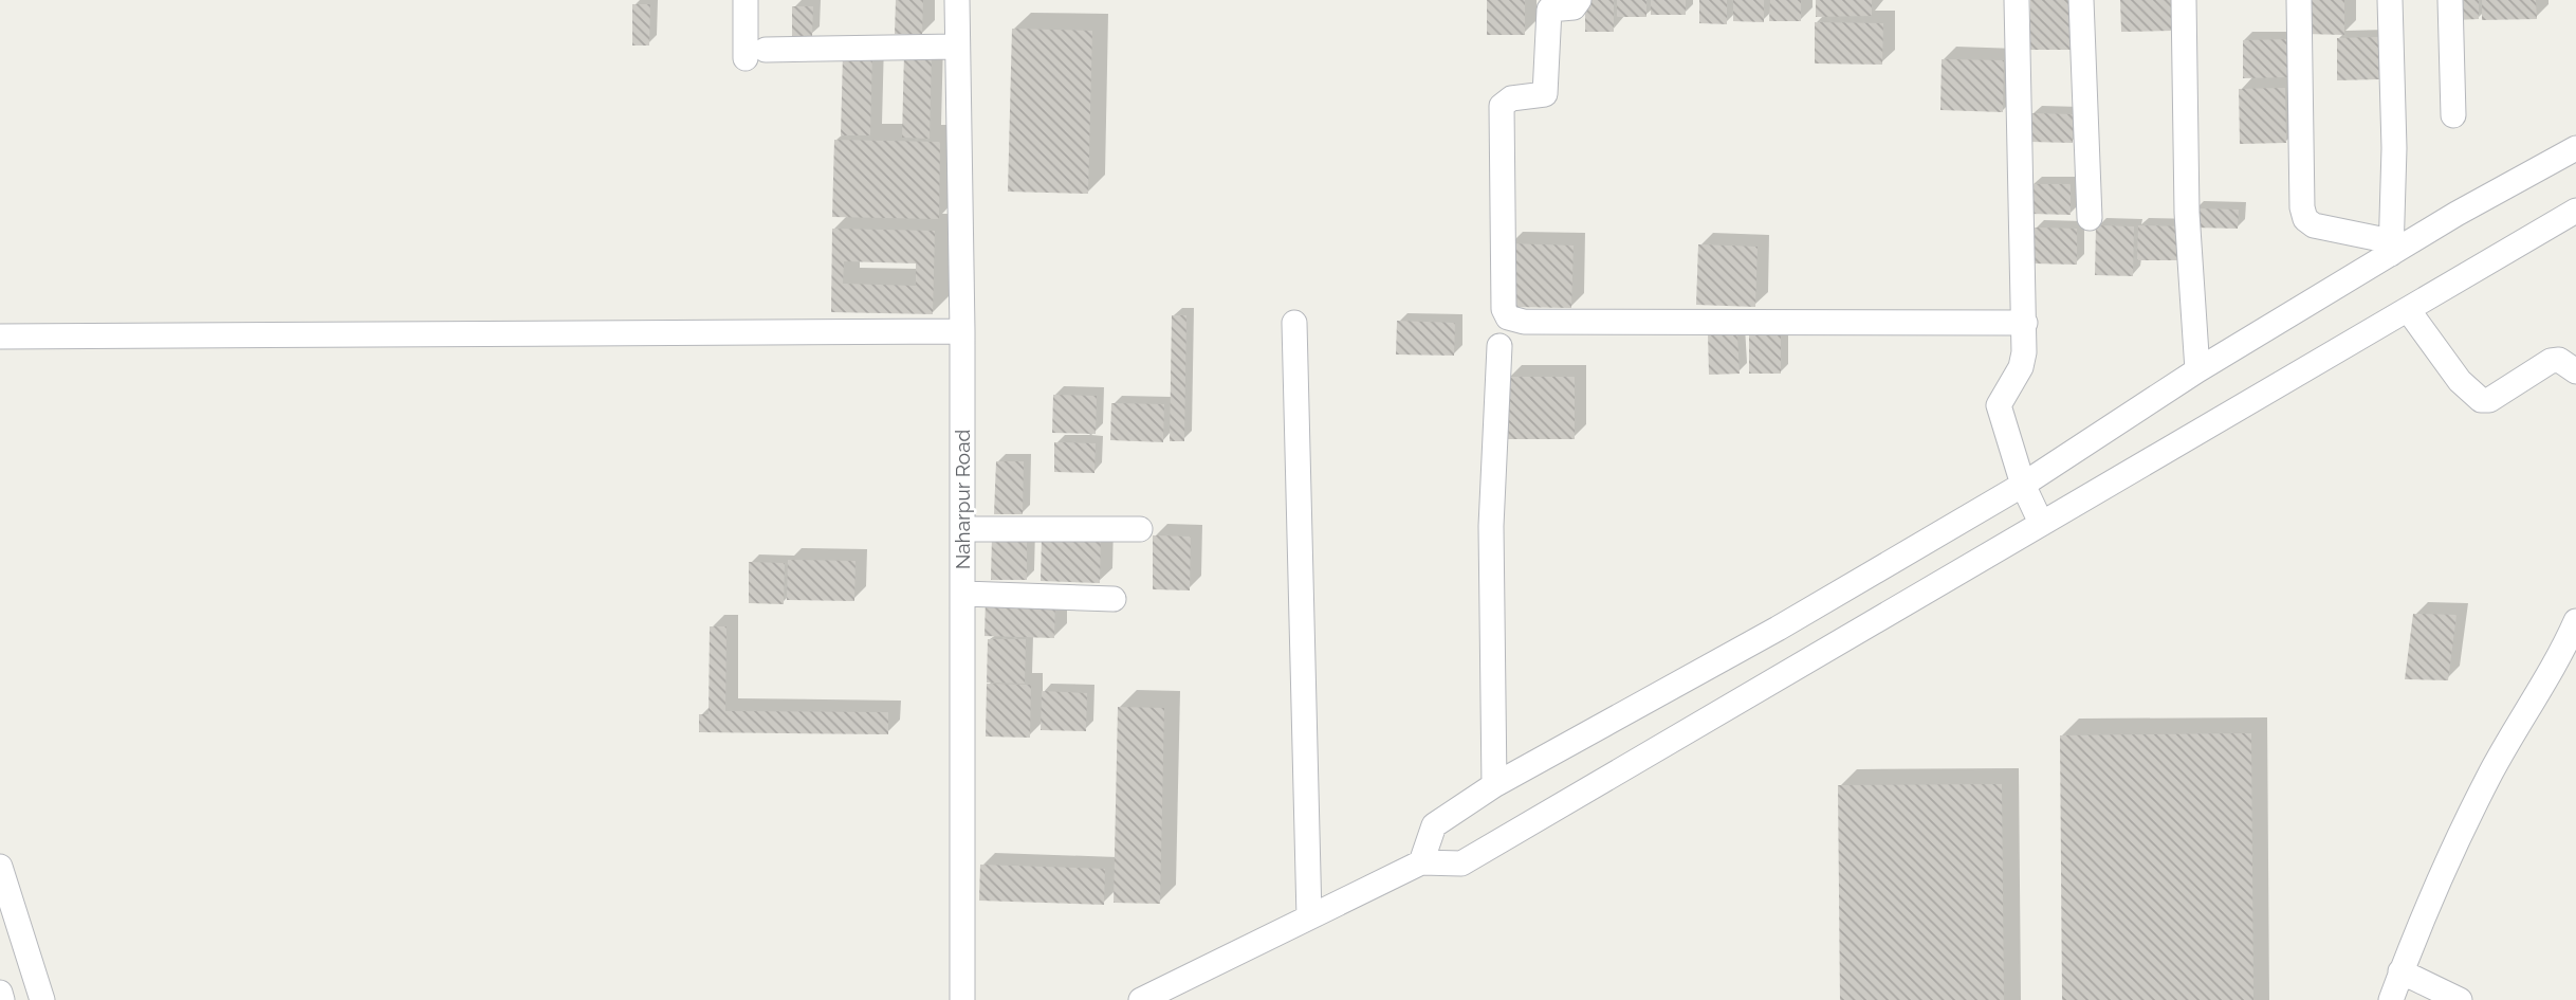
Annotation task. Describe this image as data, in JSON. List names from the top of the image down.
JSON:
{
  "streets": {
    "street": ["Naharpur Road"]
  }
}
